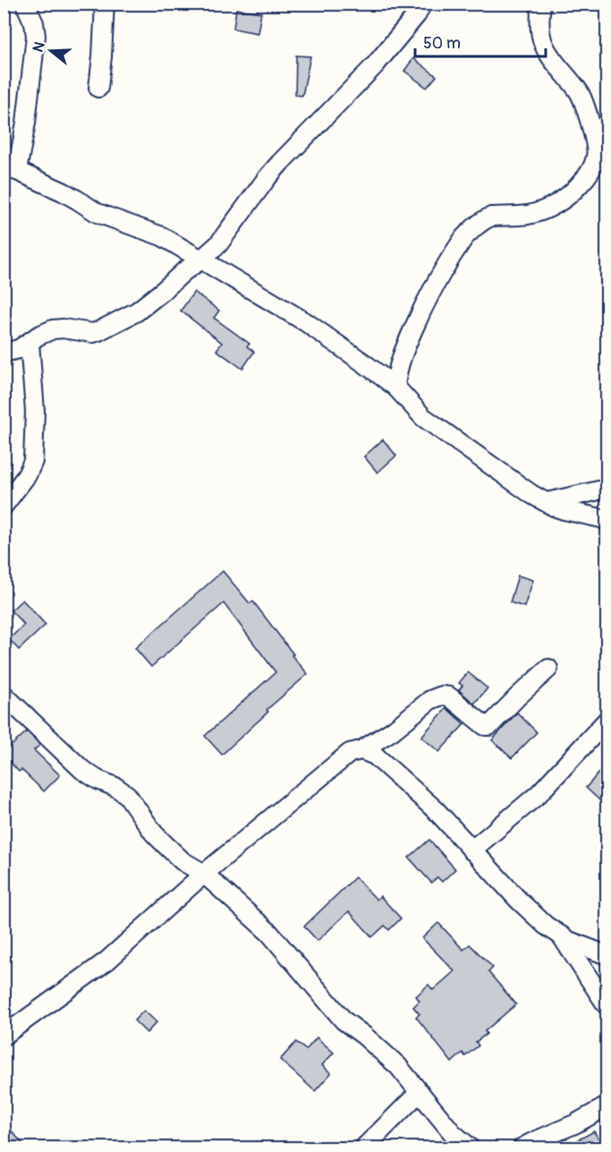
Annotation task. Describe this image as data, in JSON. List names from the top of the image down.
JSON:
{
  "scale_bar": "50 m",
  "north": "left"
}
